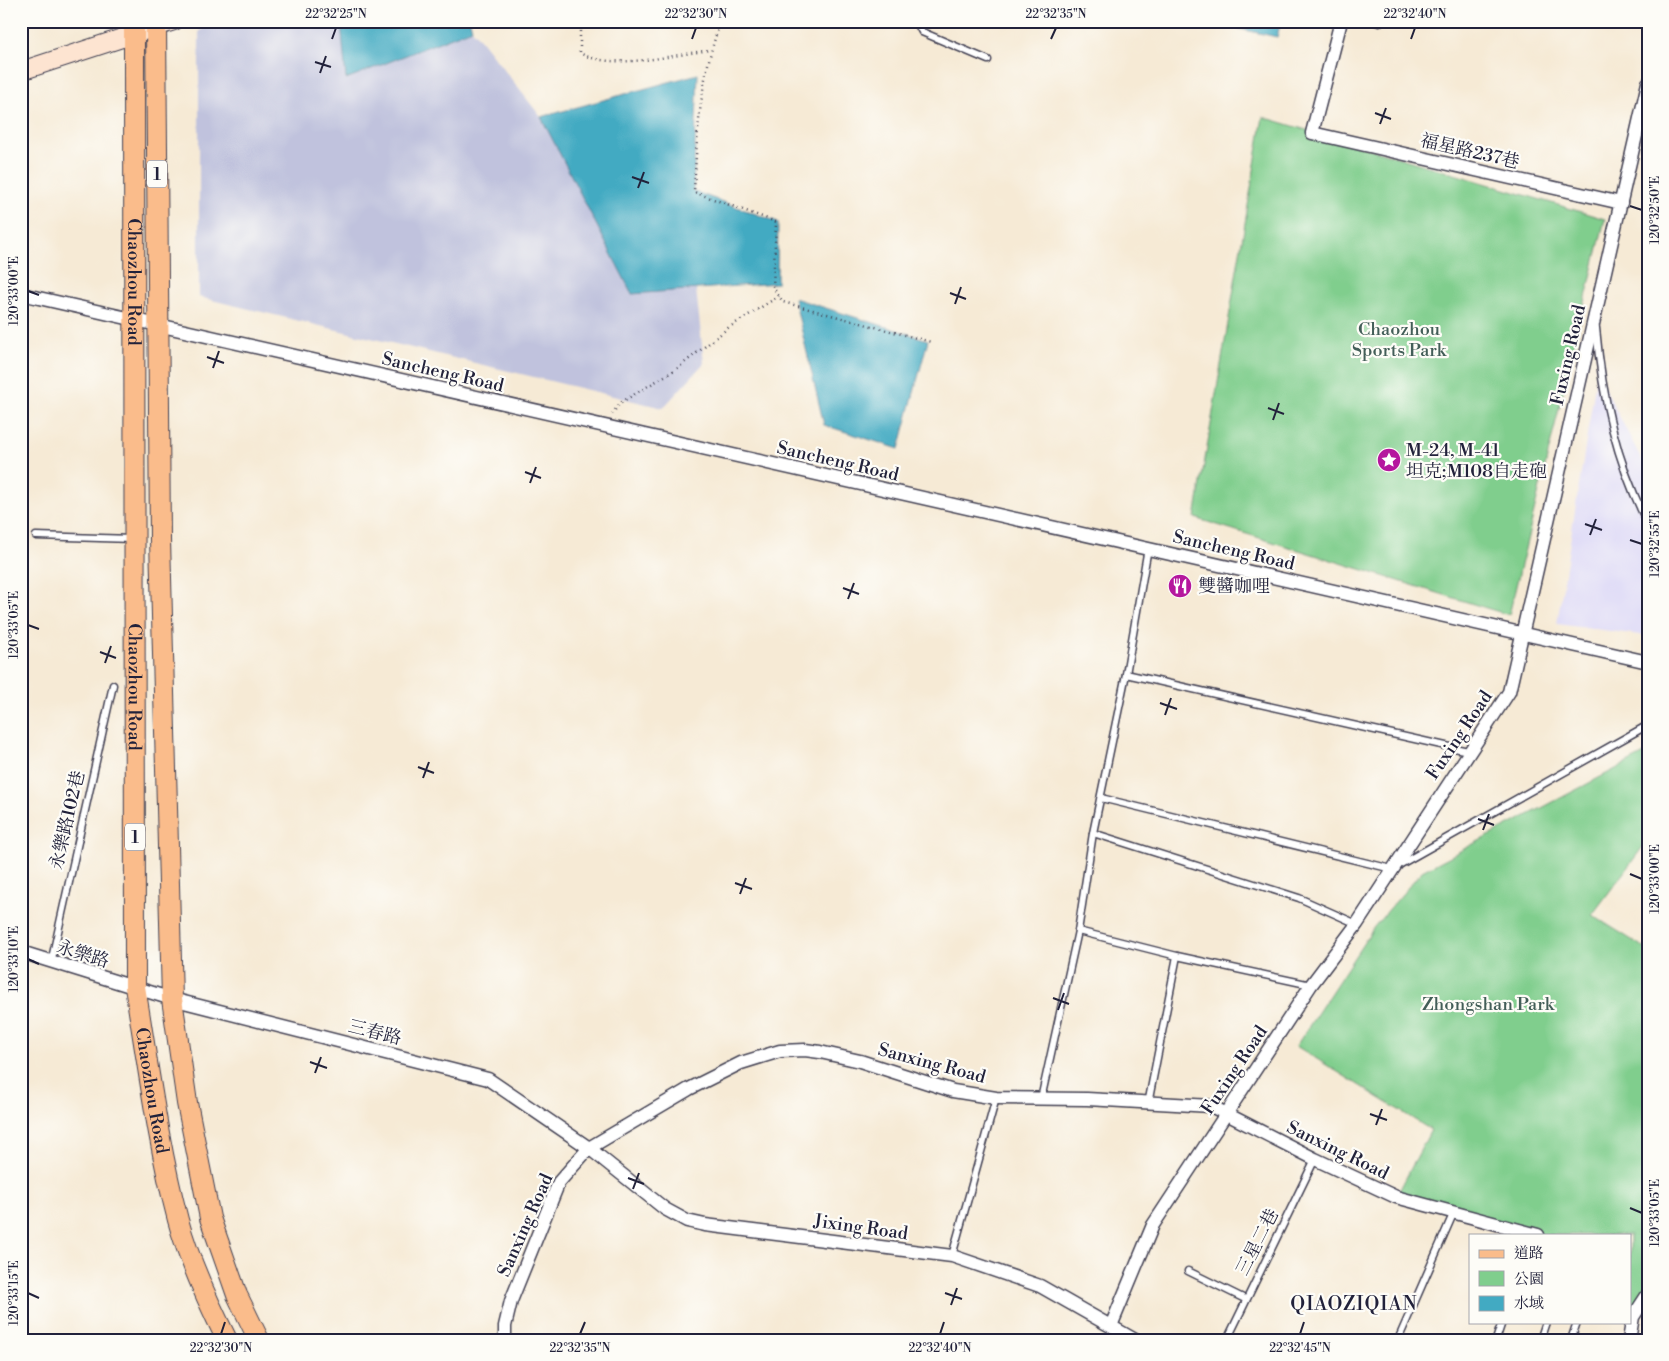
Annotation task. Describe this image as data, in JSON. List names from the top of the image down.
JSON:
{
  "streets": {
    "main road": ["1", "Chaozhou Road"],
    "street": [
      "福星路237巷",
      "Fuxing Road",
      "Sancheng Road",
      "永樂路",
      "三春路",
      "Sanxing Road",
      "Jixing Road"
    ],
    "lane": ["永樂路102巷", "三星二巷"]
  },
  "crossings": [
    ["福星路237巷", "Fuxing Road"],
    ["Chaozhou Road", "Sancheng Road"],
    ["Chaozhou Road", "永樂路"],
    ["Chaozhou Road", "三春路"],
    ["Fuxing Road", "Sancheng Road"],
    ["Fuxing Road", "Sanxing Road"],
    ["Fuxing Road", "Jixing Road"],
    ["永樂路102巷", "永樂路"],
    ["永樂路", "三春路"],
    ["三春路", "Sanxing Road"],
    ["三春路", "Jixing Road"],
    ["Sanxing Road", "Jixing Road"],
    ["Sanxing Road", "三星二巷"]
  ],
  "districts": ["QIAOZIQIAN"],
  "parks": ["Chaozhou Sports Park", "Zhongshan Park"],
  "places": {
    "place": ["M-24, M-41 坦克;M108自走砲"],
    "restaurant": ["雙醬咖哩"]
  },
  "legend": ["道路", "公園", "水域"],
  "coordinates": [
    "22°32'25\"N",
    "22°32'30\"N",
    "22°32'35\"N",
    "22°32'40\"N",
    "120°32'50\"E",
    "120°33'00\"E",
    "120°32'55\"E",
    "120°33'05\"E",
    "120°33'10\"E",
    "120°33'15\"E",
    "22°32'45\"N"
  ]
}
